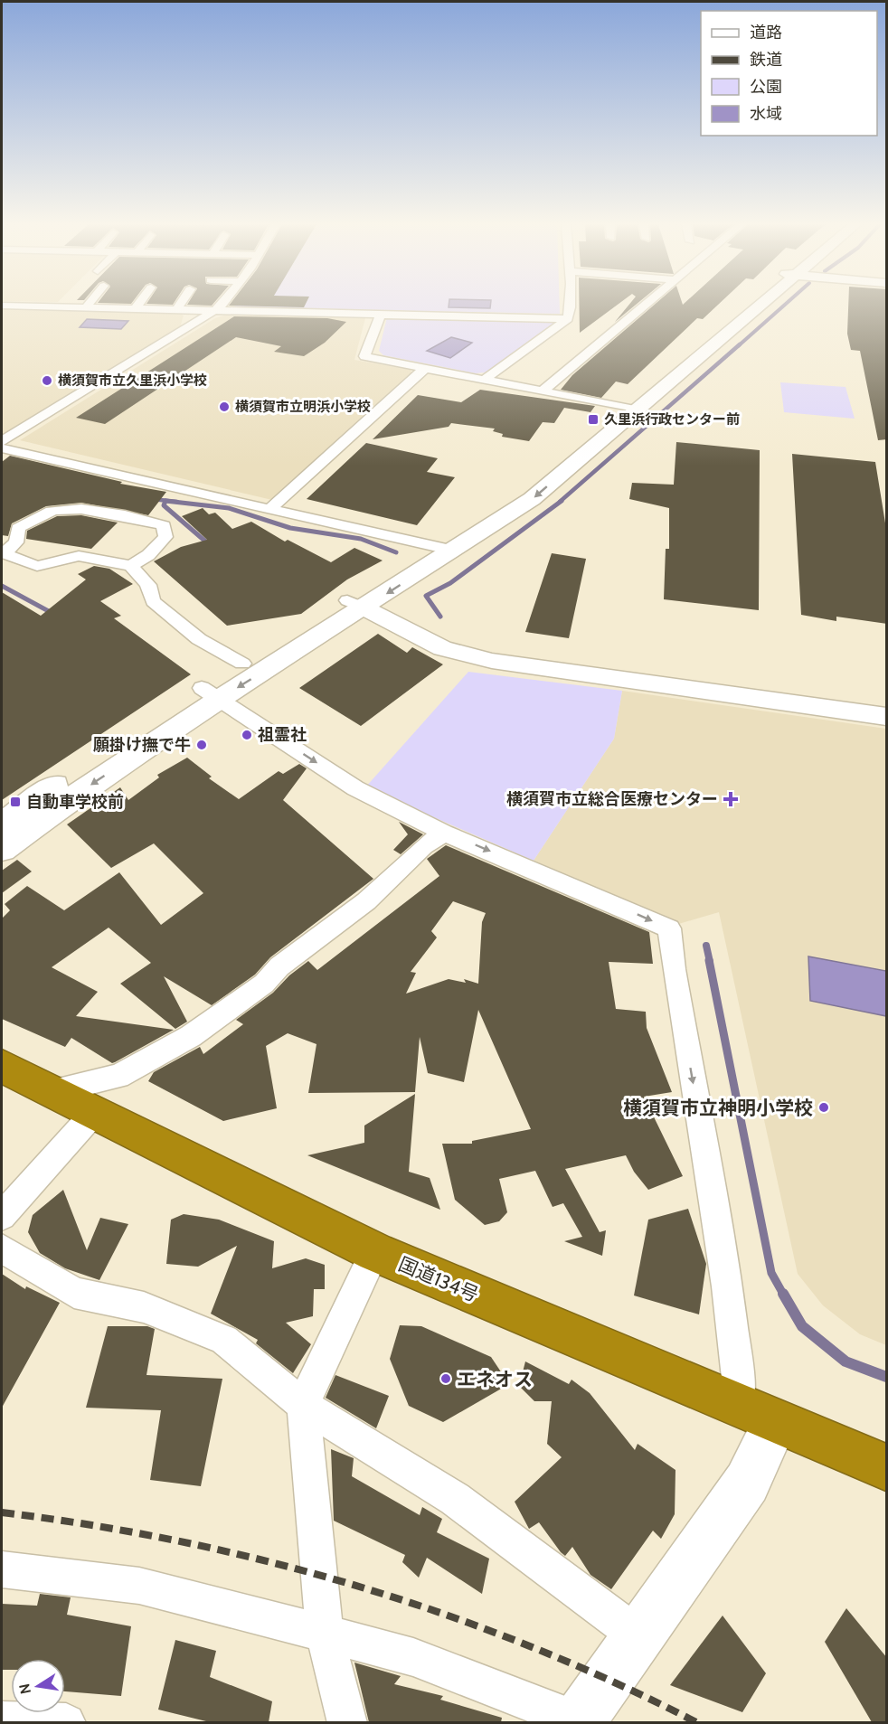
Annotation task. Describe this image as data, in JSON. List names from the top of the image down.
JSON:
{
  "streets": {
    "highway": ["国道134号"]
  },
  "places": {
    "other": [
      "横須賀市立久里浜小学校",
      "横須賀市立明浜小学校",
      "祖霊社",
      "願掛け撫で牛",
      "横須賀市立神明小学校",
      "エネオス"
    ],
    "transit": ["久里浜行政センター前", "自動車学校前"],
    "health": ["横須賀市立総合医療センター"]
  },
  "legend": [
    "道路",
    "鉄道",
    "公園",
    "水域"
  ],
  "north": "left"
}
